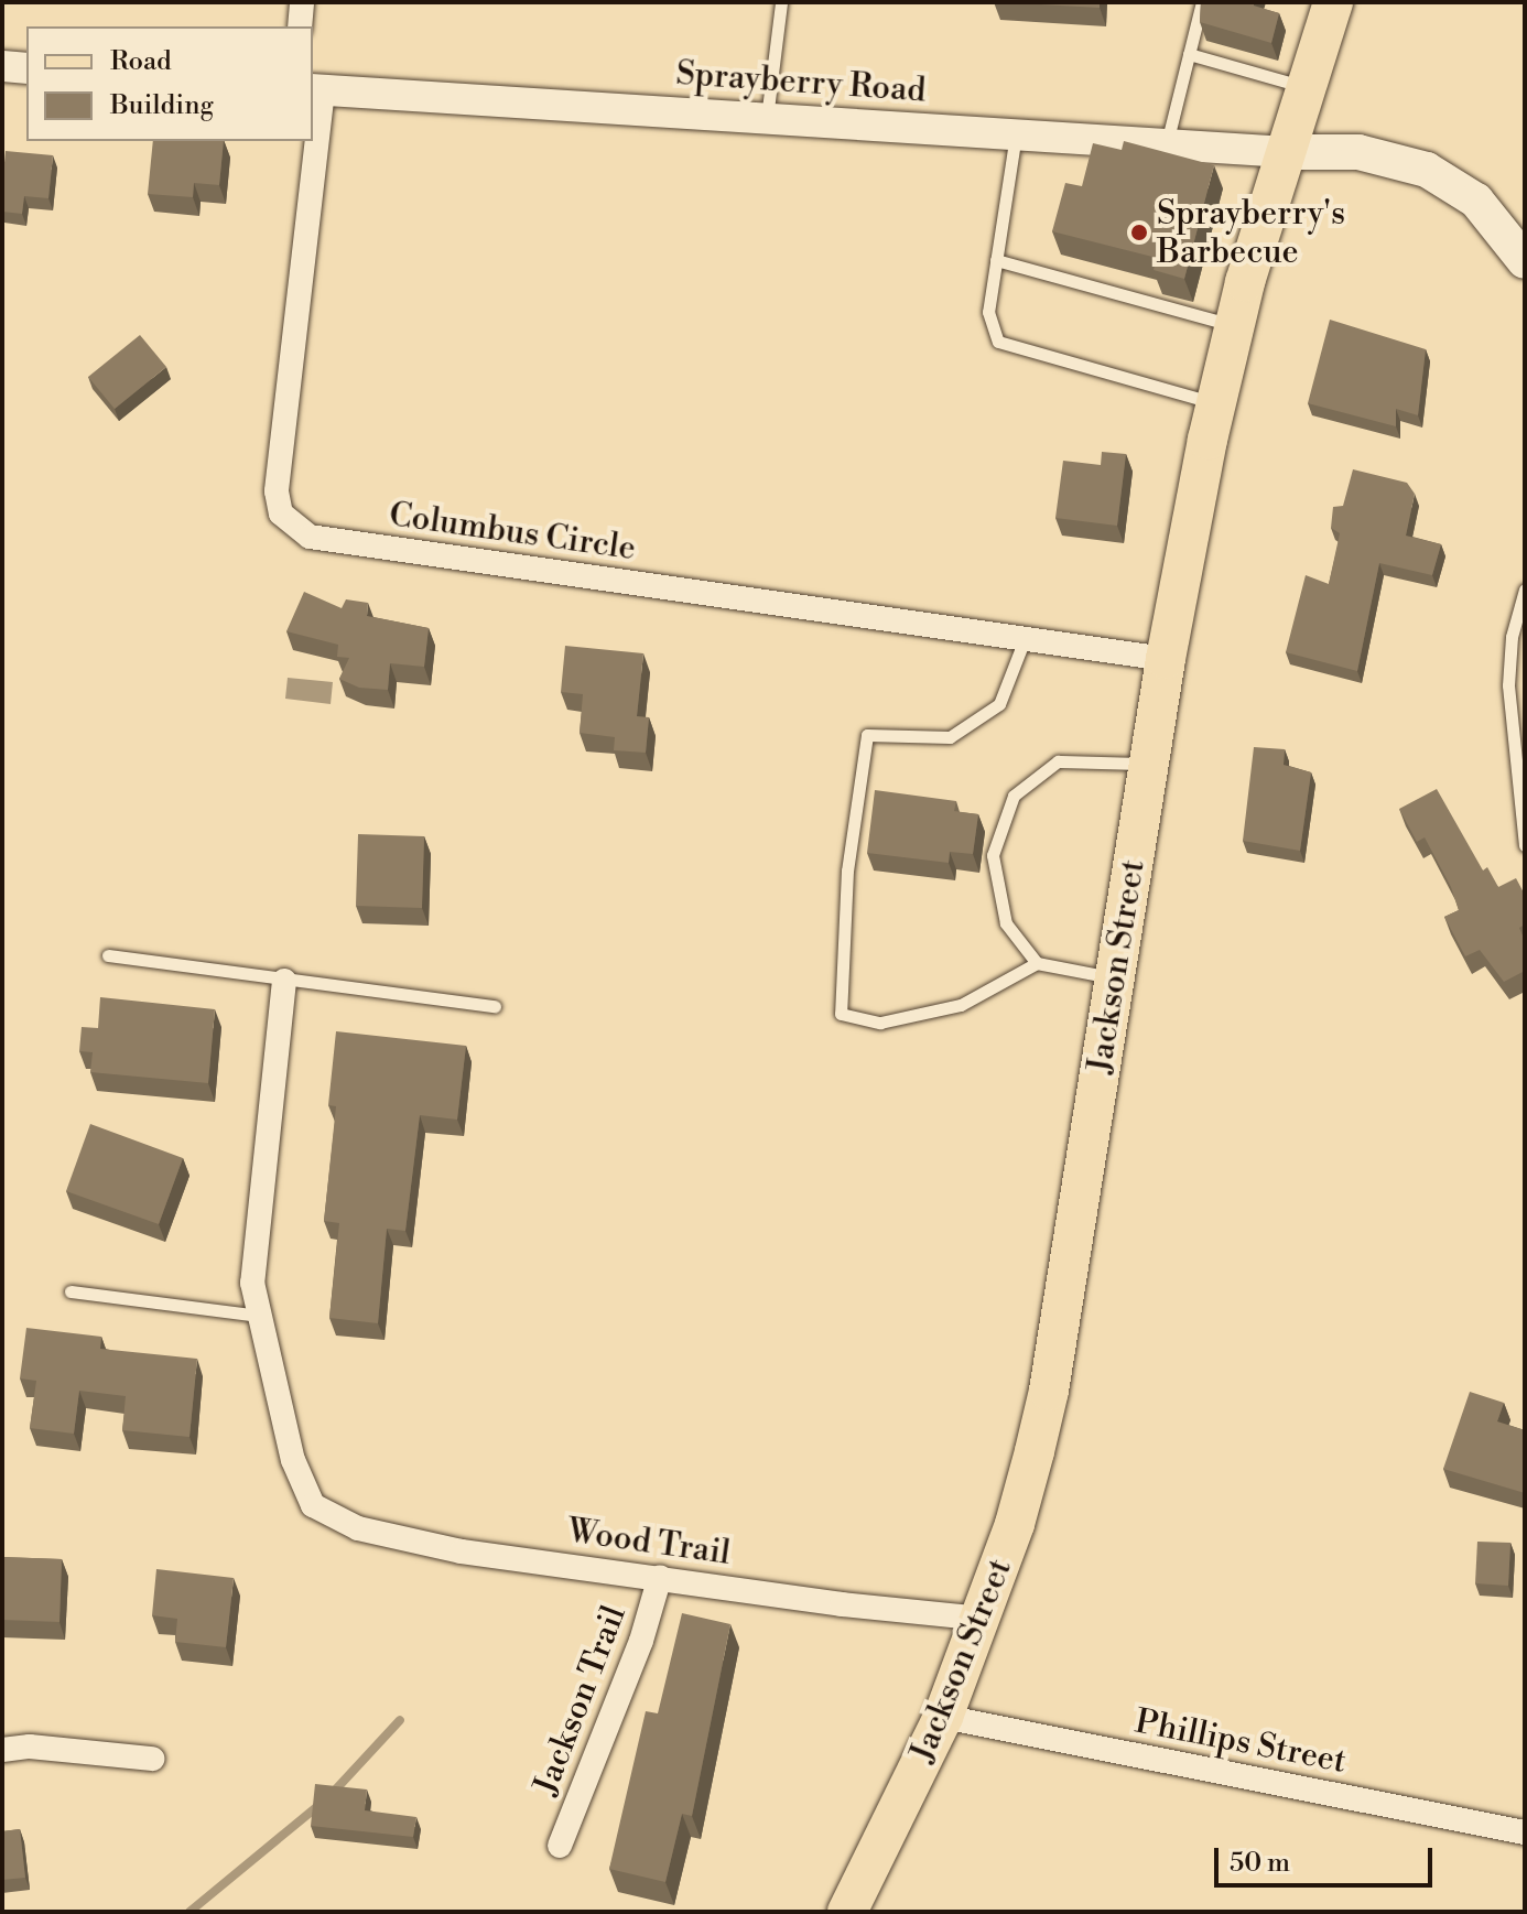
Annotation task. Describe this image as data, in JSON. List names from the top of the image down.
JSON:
{
  "streets": {
    "main road": ["Jackson Street"],
    "street": [
      "Sprayberry Road",
      "Columbus Circle",
      "Wood Trail",
      "Jackson Trail",
      "Phillips Street"
    ]
  },
  "crossings": [
    ["Sprayberry Road", "Columbus Circle"],
    ["Sprayberry Road", "Jackson Street"],
    ["Columbus Circle", "Jackson Street"],
    ["Jackson Street", "Wood Trail"],
    ["Jackson Street", "Phillips Street"],
    ["Wood Trail", "Jackson Trail"]
  ],
  "places": ["Sprayberry's Barbecue"],
  "legend": ["Road", "Building"],
  "scale_bar": "50 m"
}
